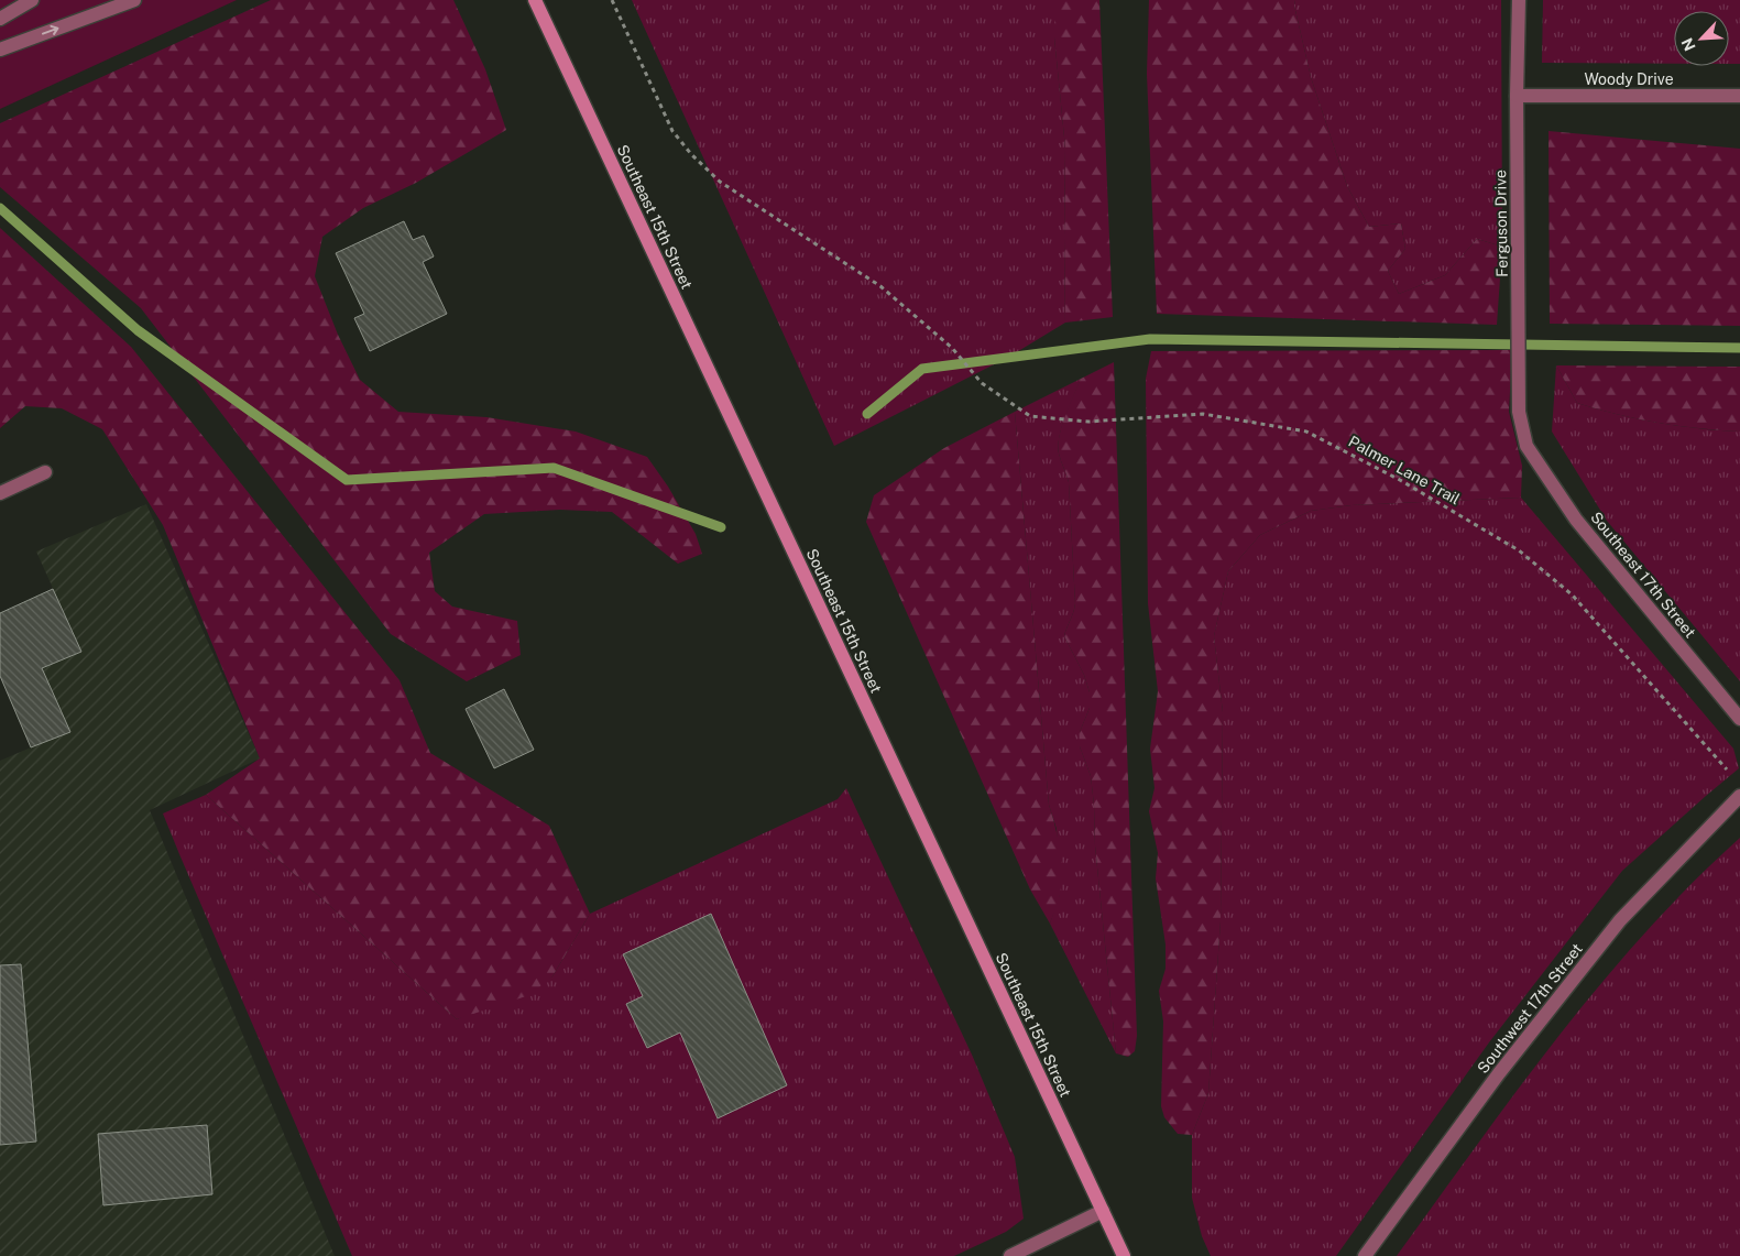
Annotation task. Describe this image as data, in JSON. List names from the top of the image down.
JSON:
{
  "streets": {
    "main road": ["Southeast 15th Street"],
    "street": [
      "Woody Drive",
      "Ferguson Drive",
      "Southeast 17th Street",
      "Southwest 17th Street"
    ],
    "path": ["Palmer Lane Trail"]
  },
  "crossings": [
    ["Woody Drive", "Ferguson Drive"],
    ["Ferguson Drive", "Southeast 17th Street"]
  ],
  "north": "bottom left"
}
